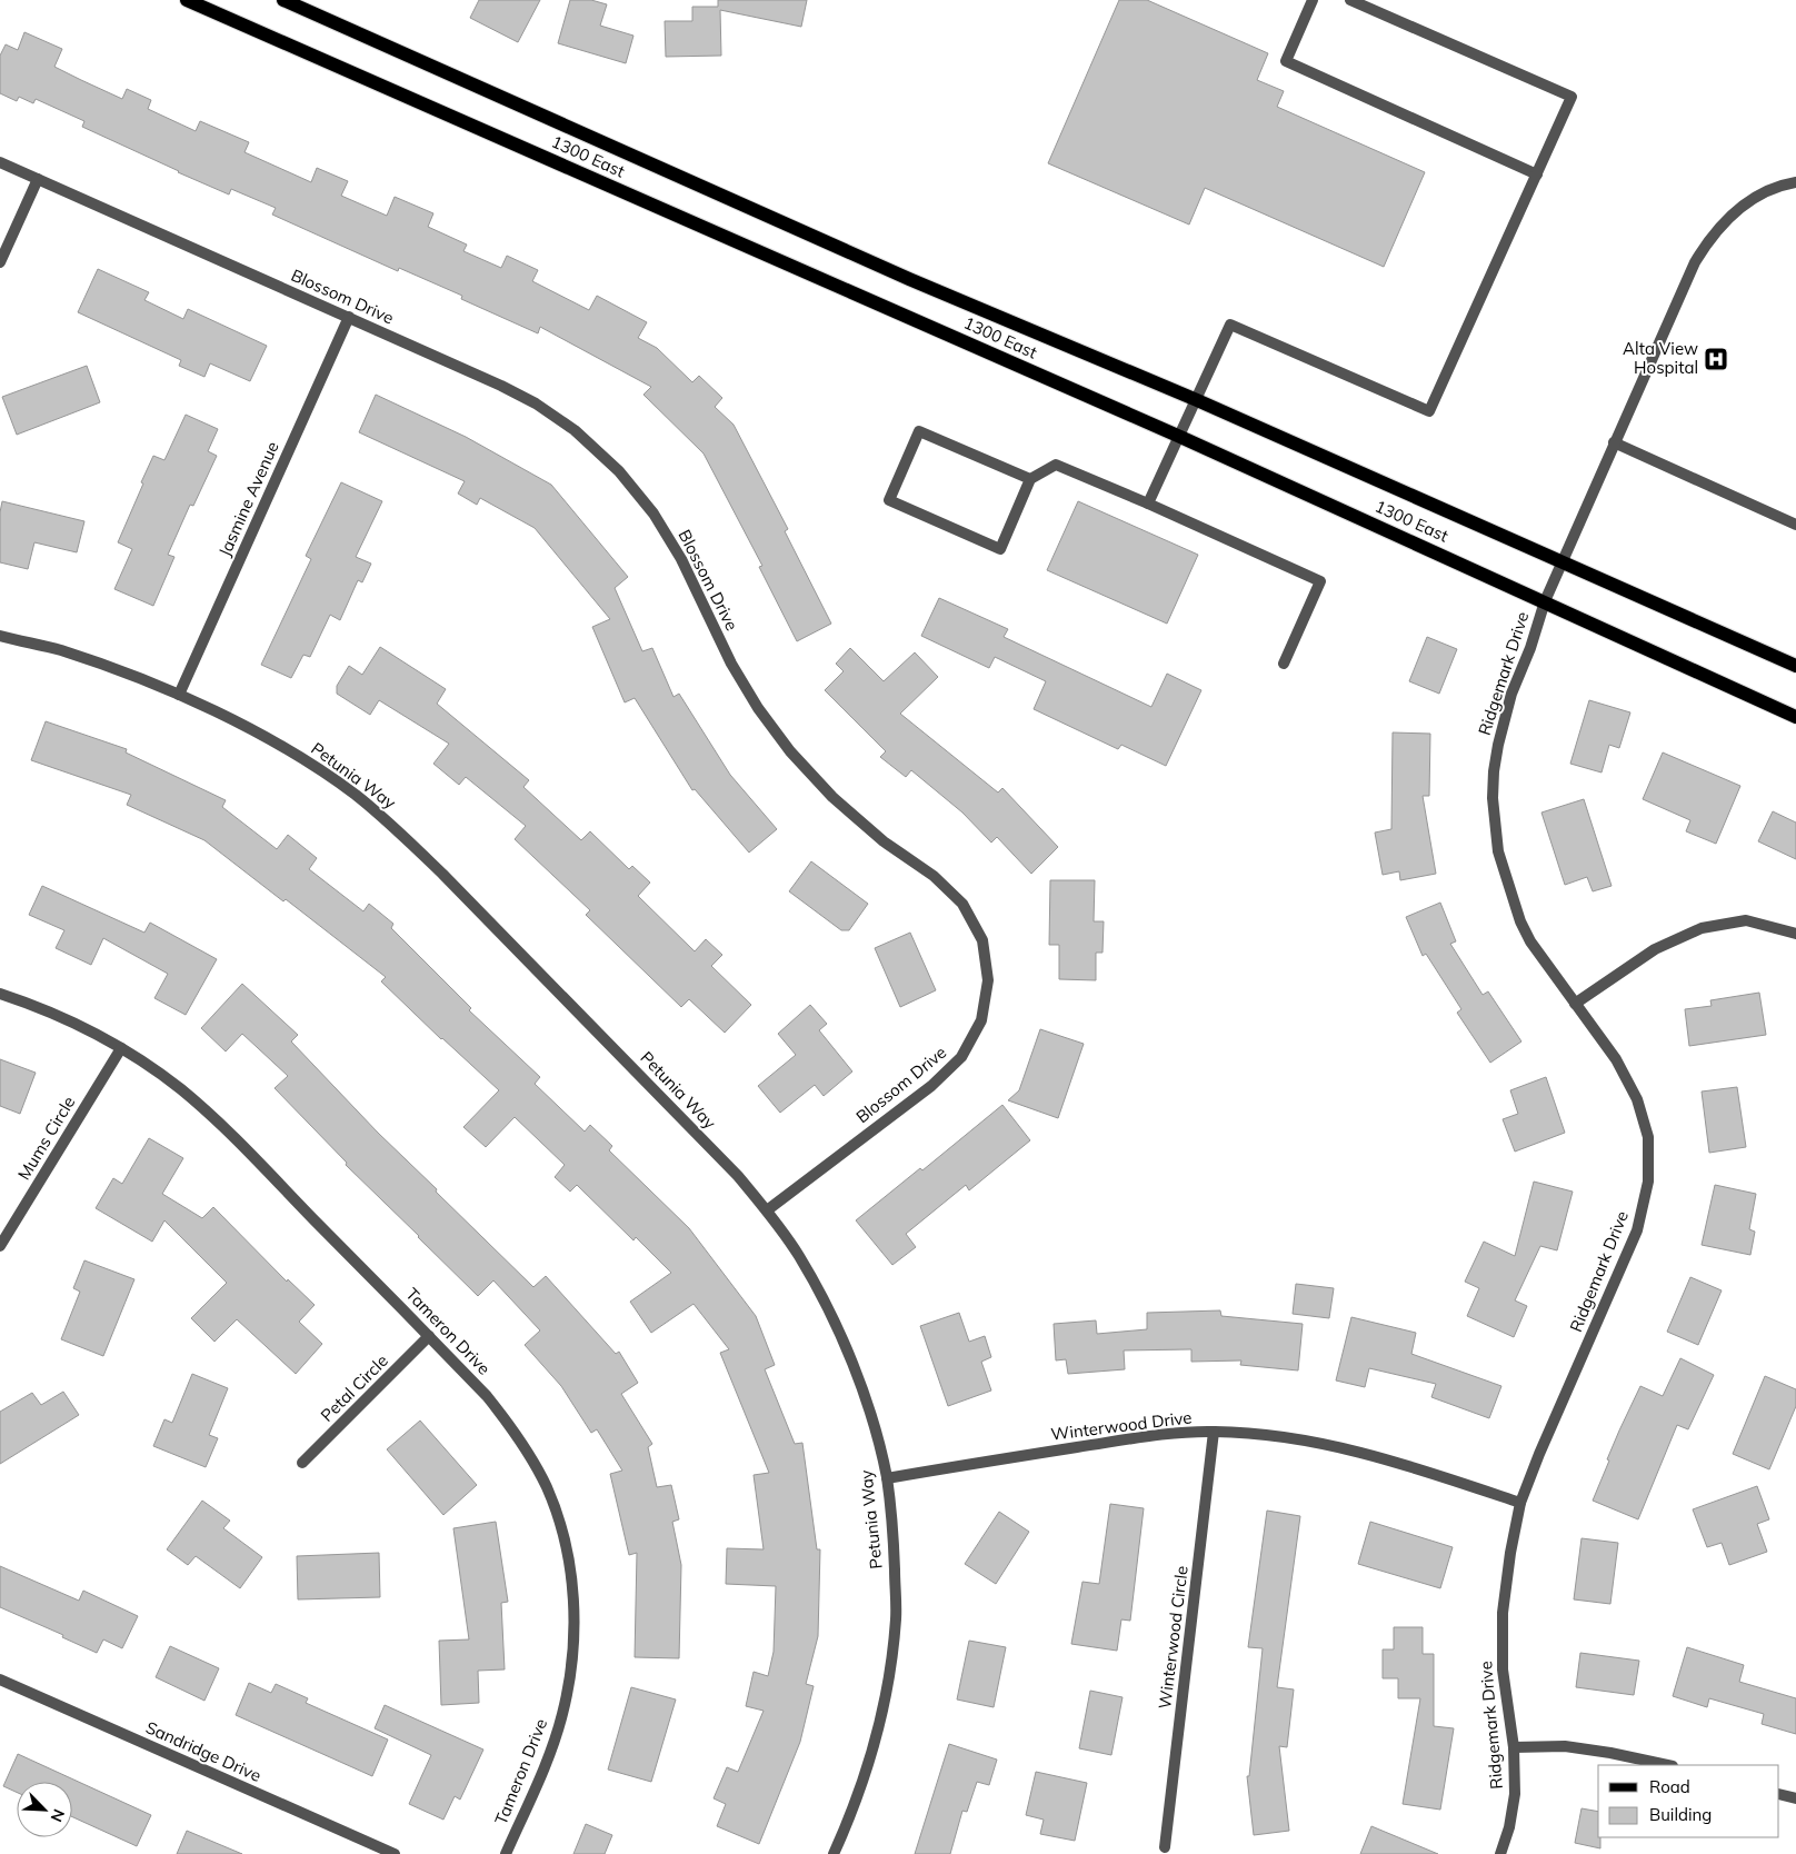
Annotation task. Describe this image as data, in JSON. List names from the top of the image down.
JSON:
{
  "streets": {
    "main road": ["1300 East"],
    "street": [
      "Blossom Drive",
      "Jasmine Avenue",
      "Ridgemark Drive",
      "Petunia Way",
      "Mums Circle",
      "Tameron Drive",
      "Petal Circle",
      "Winterwood Drive",
      "Winterwood Circle",
      "Sandridge Drive"
    ]
  },
  "crossings": [
    ["1300 East", "Ridgemark Drive"],
    ["Blossom Drive", "Jasmine Avenue"],
    ["Blossom Drive", "Petunia Way"],
    ["Jasmine Avenue", "Petunia Way"],
    ["Ridgemark Drive", "Winterwood Drive"],
    ["Petunia Way", "Winterwood Drive"],
    ["Mums Circle", "Tameron Drive"],
    ["Tameron Drive", "Petal Circle"],
    ["Winterwood Drive", "Winterwood Circle"]
  ],
  "places": {
    "hospital": ["Alta View Hospital"]
  },
  "legend": ["Road", "Building"],
  "north": "bottom right"
}
